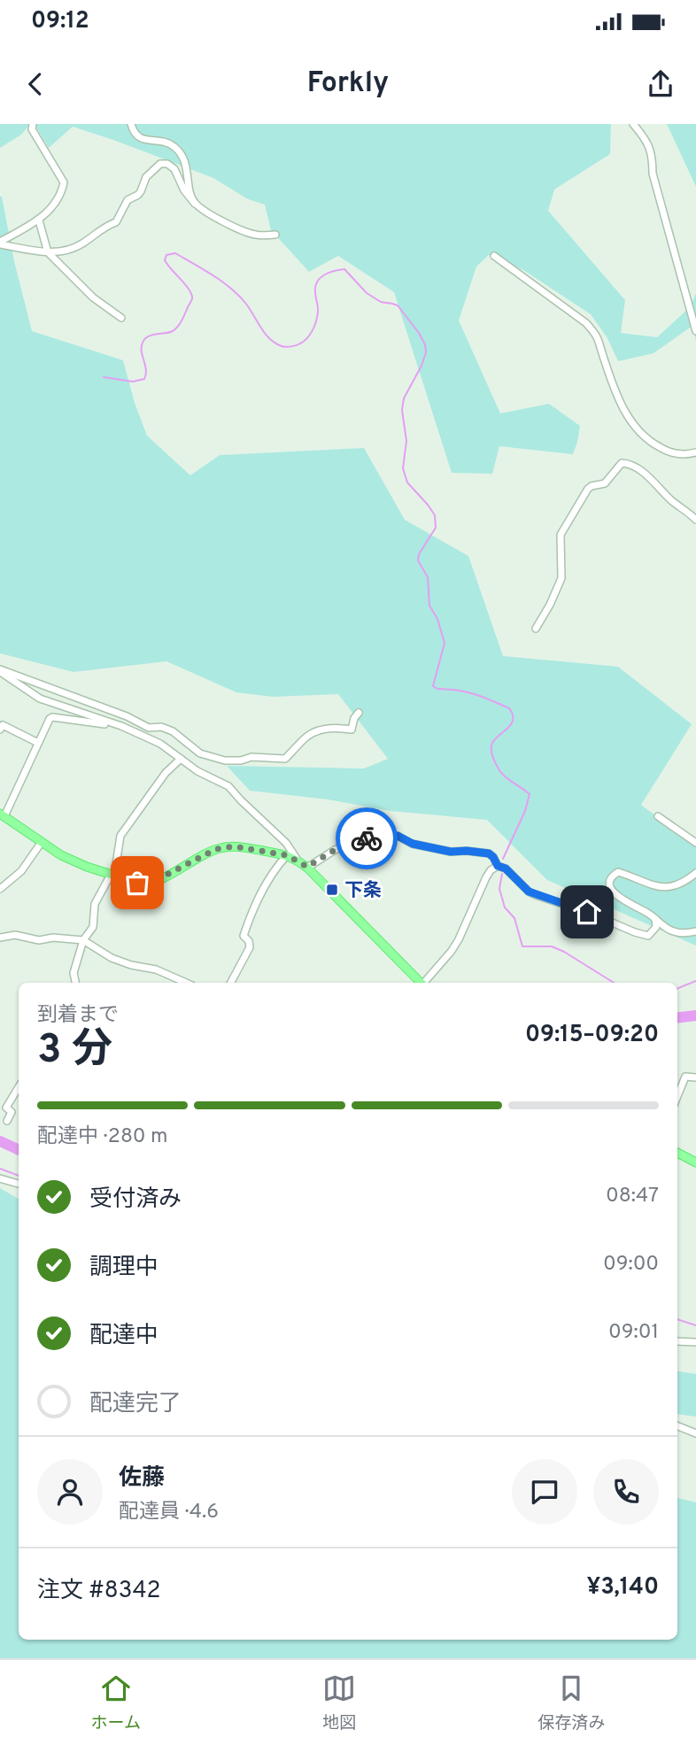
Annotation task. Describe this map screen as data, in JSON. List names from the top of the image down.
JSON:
{
  "places": {
    "transit": ["下条"]
  },
  "page": {
    "status": "09:12",
    "header": "Forkly",
    "heading": ["3 分", "到着まで", "09:15–09:20"],
    "panel": [
      "佐藤",
      "配達員 · 4.6",
      "注文 #8342",
      "¥3,140"
    ],
    "bar": "配達中 · 280 m",
    "list": [
      ["受付済み", "08:47"],
      ["調理中", "09:00"],
      ["配達中", "09:01"],
      "配達完了"
    ],
    "tabs": ["ホーム", "地図", "保存済み"]
  }
}
